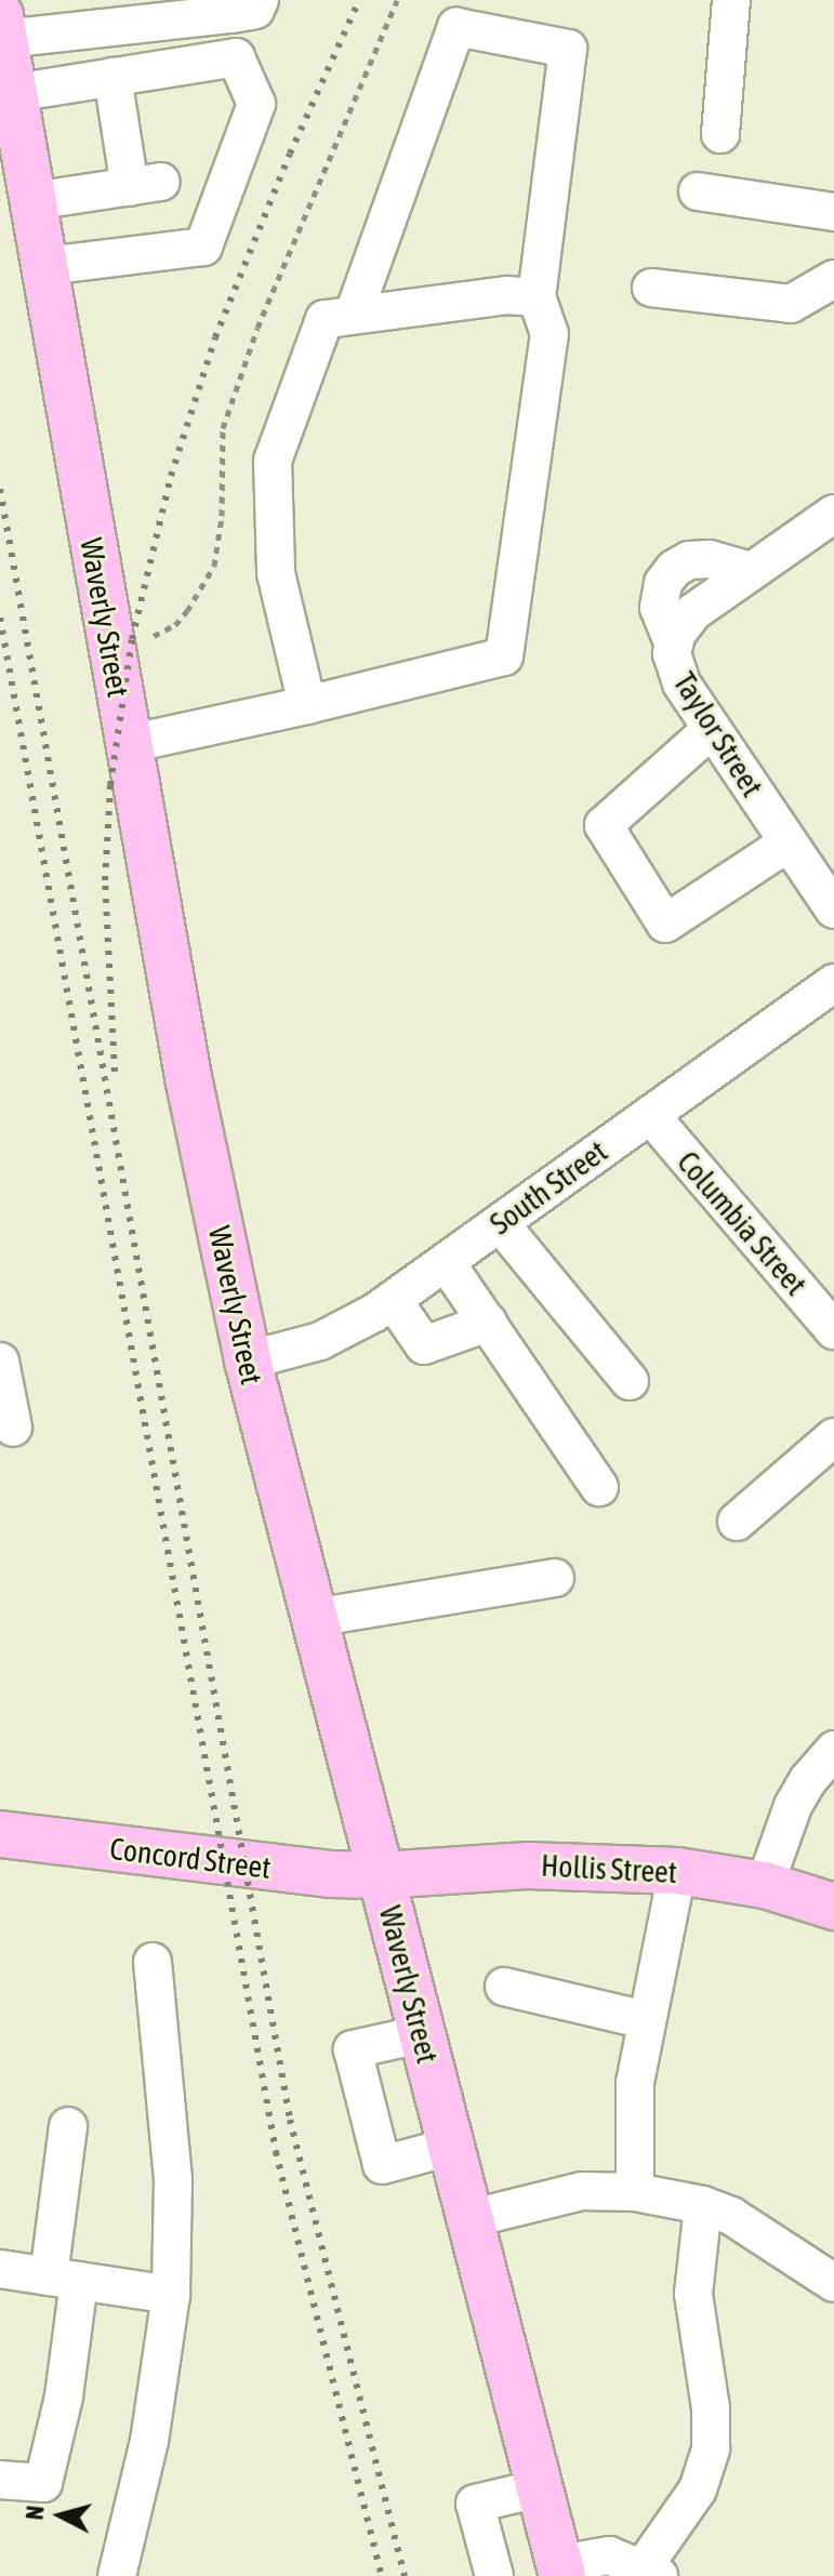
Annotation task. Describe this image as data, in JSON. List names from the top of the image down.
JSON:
{
  "streets": {
    "main road": ["Waverly Street", "Concord Street", "Hollis Street"],
    "street": ["Taylor Street", "South Street", "Columbia Street"]
  },
  "crossings": [
    ["Waverly Street", "South Street"],
    ["Waverly Street", "Concord Street"],
    ["Waverly Street", "Hollis Street"],
    ["South Street", "Columbia Street"],
    ["Concord Street", "Hollis Street"]
  ],
  "north": "left"
}
